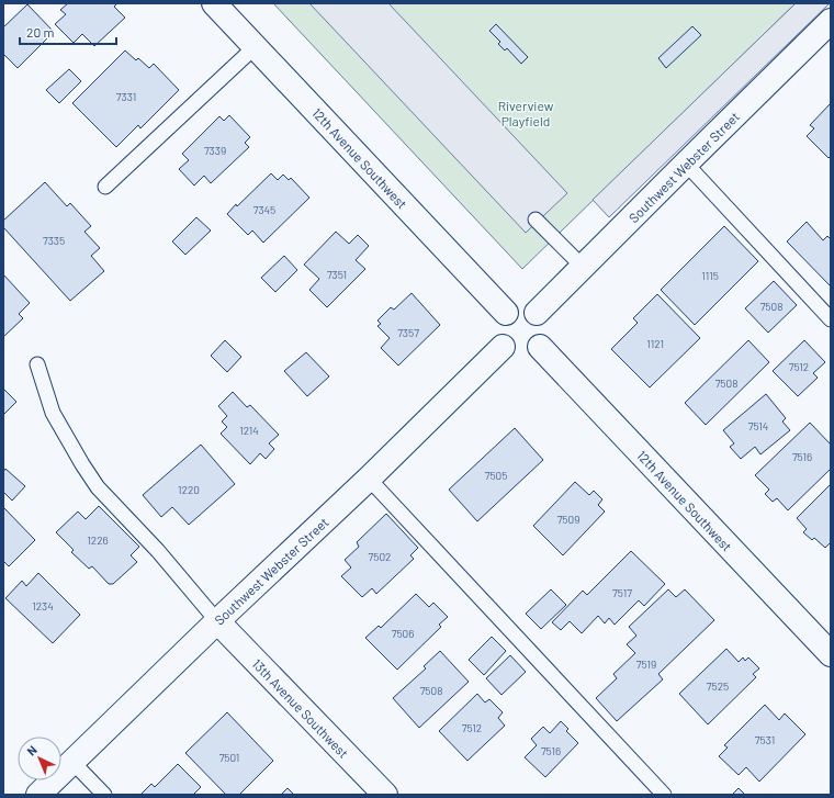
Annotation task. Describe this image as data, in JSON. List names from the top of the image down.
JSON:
{
  "streets": {
    "street": ["12th Avenue Southwest", "Southwest Webster Street", "13th Avenue Southwest"]
  },
  "crossings": [
    ["12th Avenue Southwest", "Southwest Webster Street"],
    ["Southwest Webster Street", "13th Avenue Southwest"]
  ],
  "parks": ["Riverview Playfield"],
  "house_numbers": [
    "7331",
    "7339",
    "7345",
    "7335",
    "7351",
    "1115",
    "7508",
    "7357",
    "1121",
    "7512",
    "7508",
    "7514",
    "1214",
    "7516",
    "7505",
    "1220",
    "7509",
    "1226",
    "7502",
    "7517",
    "1234",
    "7506",
    "7519",
    "7525",
    "7508",
    "7512",
    "7531",
    "7516",
    "7501"
  ],
  "scale_bar": "20 m",
  "north": "top left"
}
